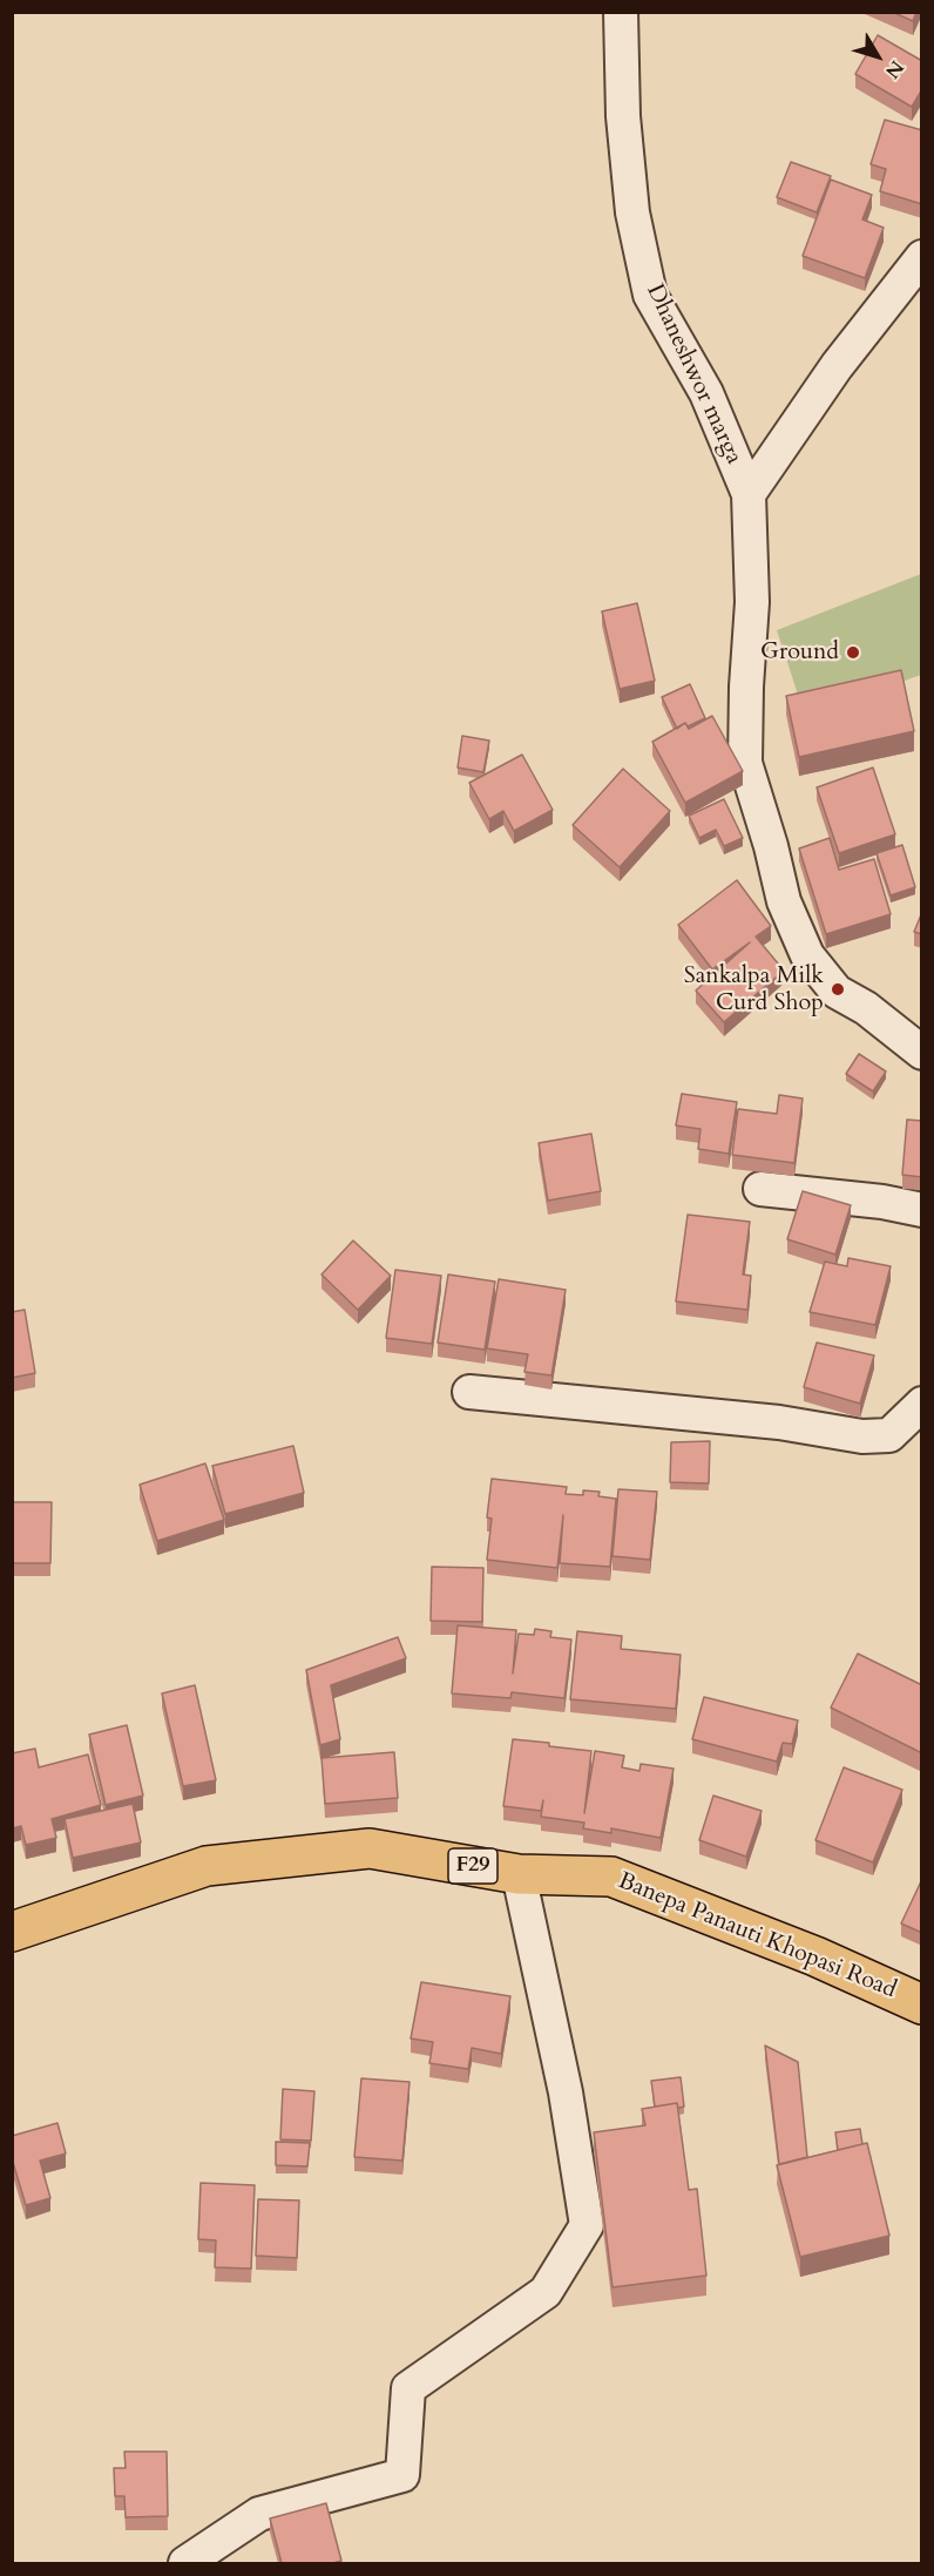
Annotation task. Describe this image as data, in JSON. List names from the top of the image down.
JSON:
{
  "streets": {
    "main road": ["F29", "Banepa Panauti Khopasi Road"],
    "street": ["Dhaneshwor marga"]
  },
  "places": ["Ground", "Sankalpa Milk Curd Shop"],
  "north": "bottom right"
}
